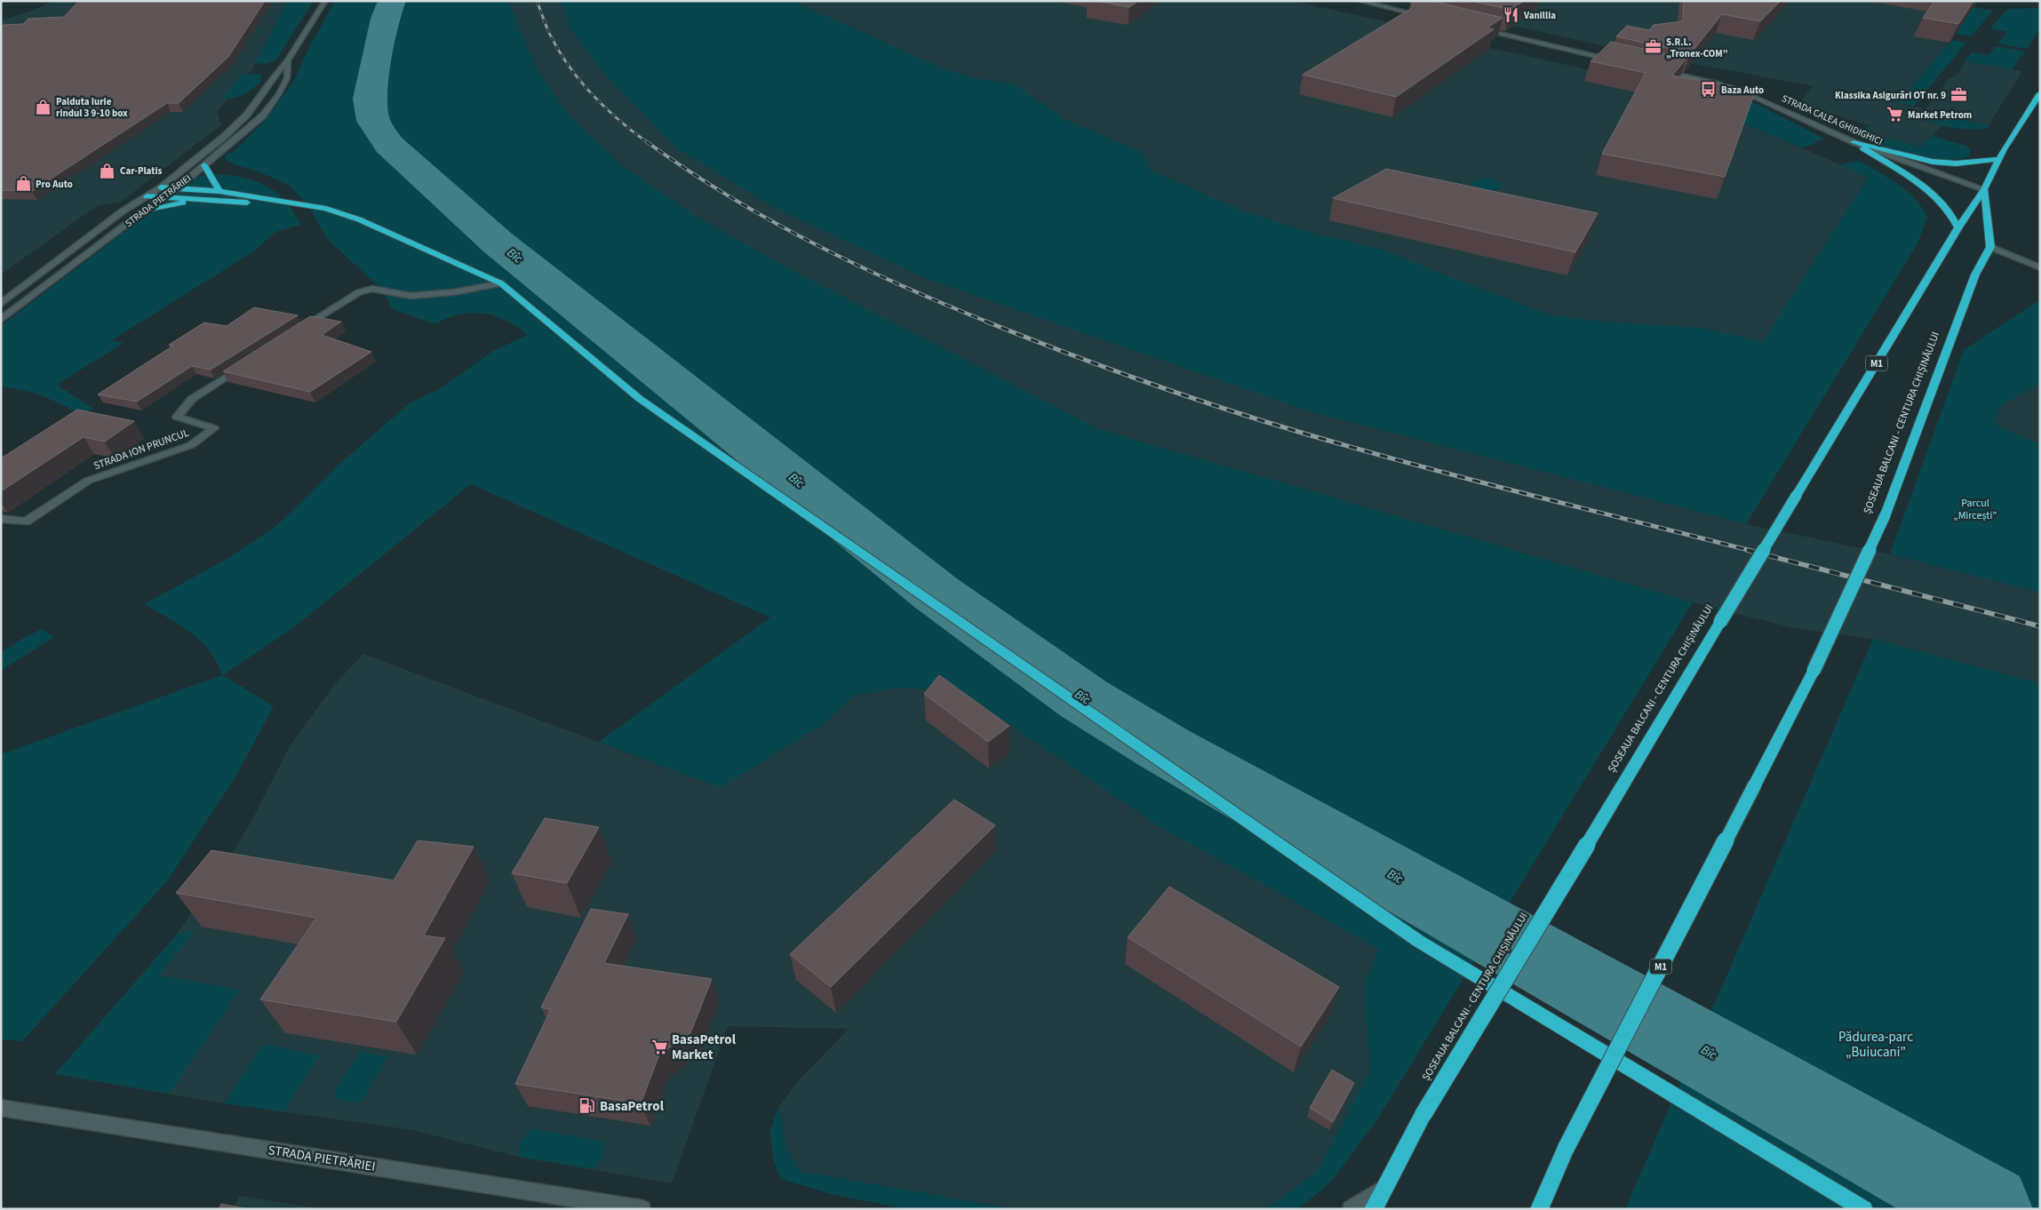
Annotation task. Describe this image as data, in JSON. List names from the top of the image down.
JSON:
{
  "streets": {
    "highway": ["M1", "ȘOSEAUA BALCANI - CENTURA CHIȘINĂULUI"],
    "street": ["STRADA CALEA GHIDIGHICI", "STRADA PIETRĂRIEI", "STRADA ION PRUNCUL"]
  },
  "crossings": [
    ["STRADA CALEA GHIDIGHICI", "ȘOSEAUA BALCANI - CENTURA CHIȘINĂULUI"]
  ],
  "water": ["Bîc"],
  "parks": ["Parcul „Mircești”", "Pădurea-parc „Buiucani”"],
  "places": {
    "restaurant": ["Vanillia"],
    "office": ["S.R.L. „Tronex-COM”", "Klassika Asigurări OT nr. 9"],
    "bus stop": ["Baza Auto"],
    "shop": ["Palduta Iurie rindul 3 9-10 box", "Car-Platis", "Pro Auto"],
    "supermarket": ["Market Petrom", "BasaPetrol Market"],
    "fuel station": ["BasaPetrol"]
  }
}
